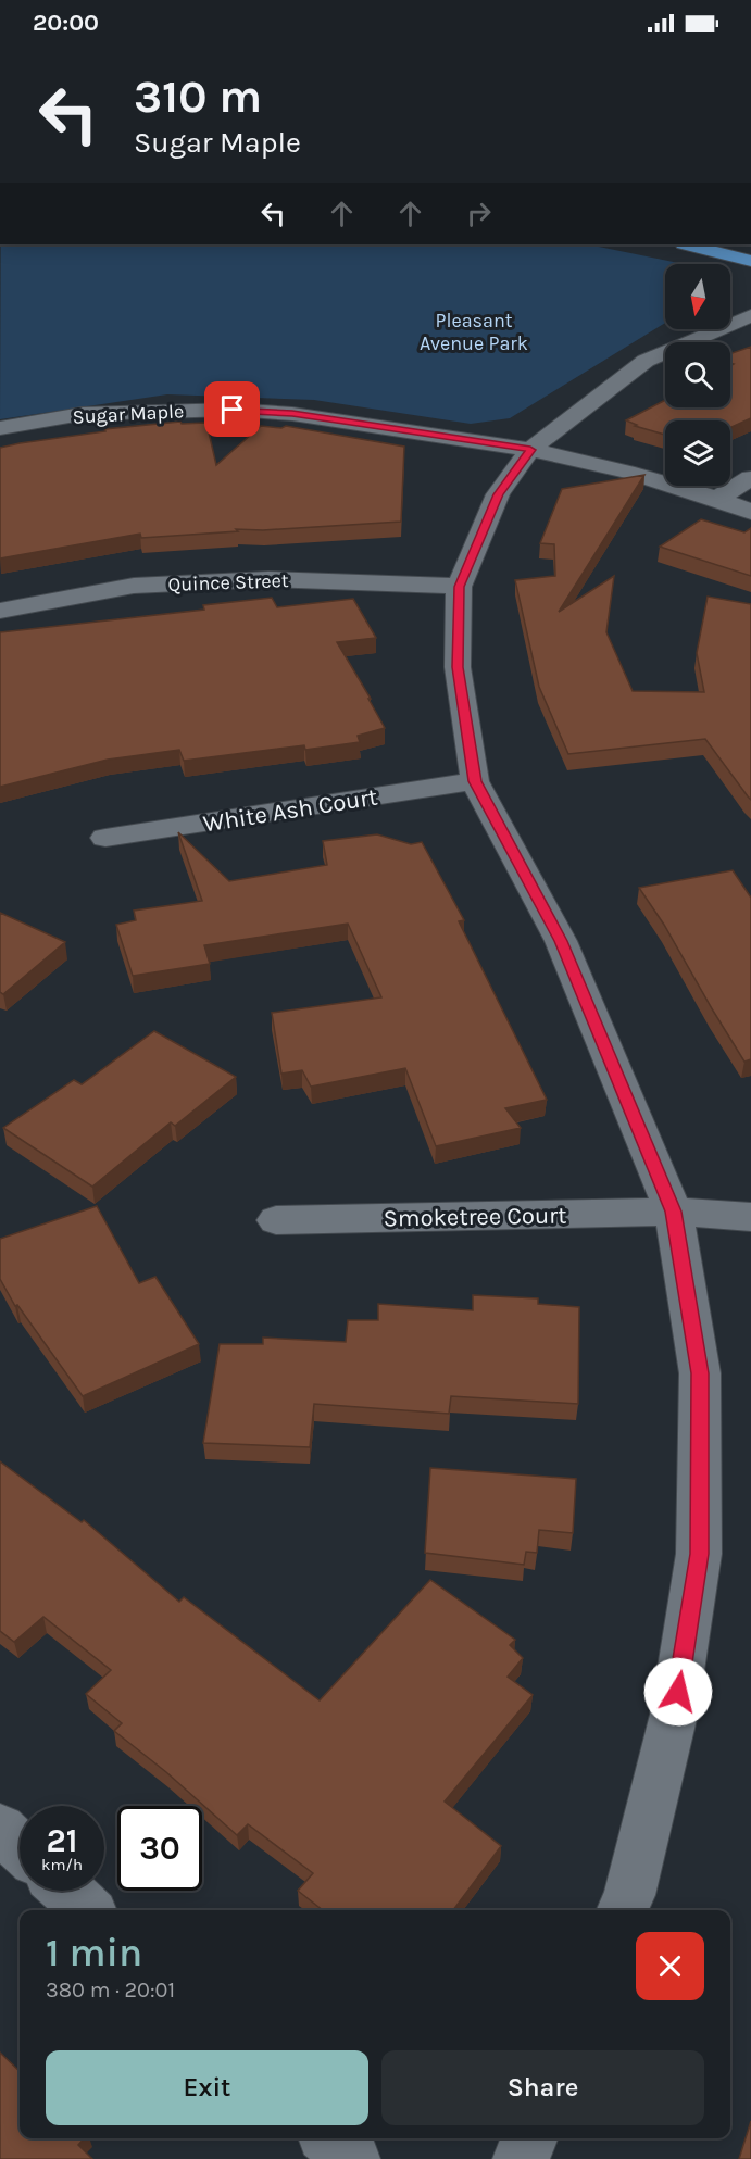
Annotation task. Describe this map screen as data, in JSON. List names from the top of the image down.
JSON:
{
  "streets": {
    "street": [
      "Sugar Maple",
      "Quince Street",
      "White Ash Court",
      "Smoketree Court"
    ]
  },
  "parks": ["Pleasant Avenue Park"],
  "north": "bottom",
  "page": {
    "status": "20:00",
    "turn": ["310 m", "Sugar Maple"],
    "speed": "21 km/h",
    "limit": "30",
    "heading": ["1 min", "380 m · 20:01"],
    "buttons": ["Exit", "Share"]
  }
}
